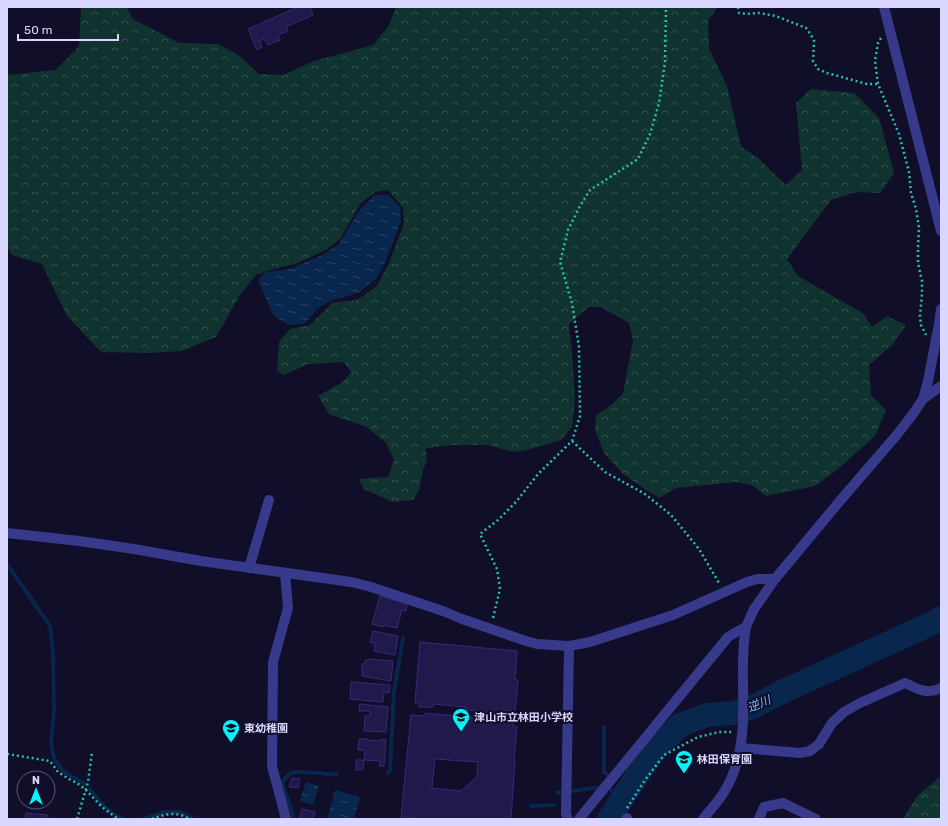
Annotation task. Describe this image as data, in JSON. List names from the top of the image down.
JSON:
{
  "water": ["逆川"],
  "places": {
    "school or university": ["津山市立林田小学校", "東幼稚園", "林田保育園"]
  },
  "scale_bar": "50 m",
  "north": "top"
}
